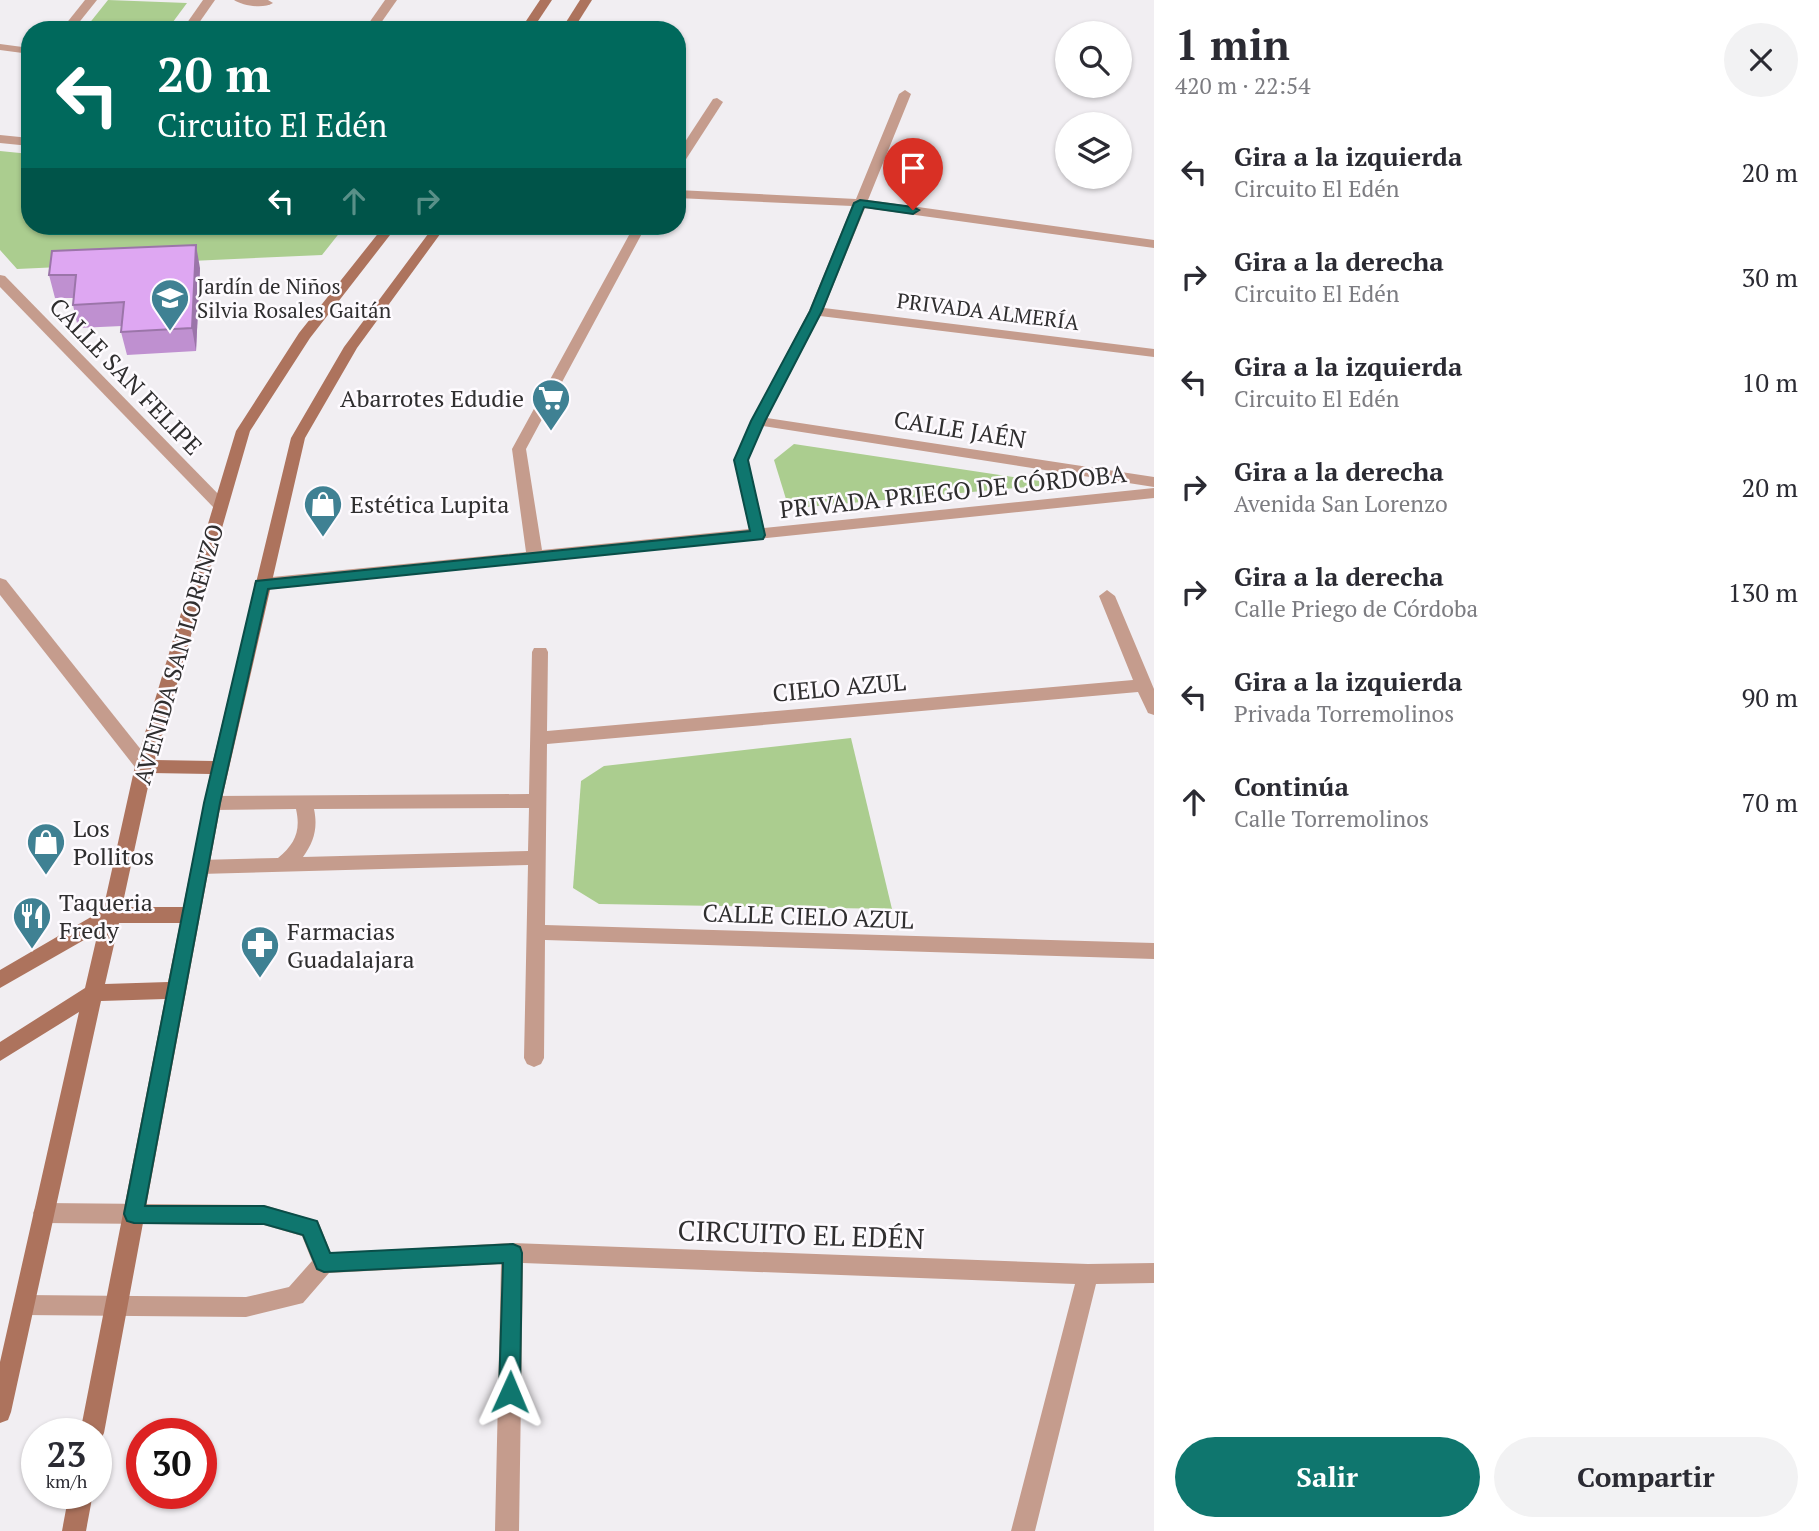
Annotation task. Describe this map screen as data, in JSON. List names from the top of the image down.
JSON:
{
  "streets": {
    "street": [
      "PRIVADA ALMERÍA",
      "CALLE SAN FELIPE",
      "CALLE JAÉN",
      "PRIVADA PRIEGO DE CÓRDOBA",
      "AVENIDA SAN LORENZO",
      "CIELO AZUL",
      "CALLE CIELO AZUL",
      "CIRCUITO EL EDÉN"
    ]
  },
  "crossings": [
    ["CALLE SAN FELIPE", "AVENIDA SAN LORENZO"]
  ],
  "places": {
    "school or university": ["Jardín de Niños Silvia Rosales Gaitán"],
    "supermarket": ["Abarrotes Edudie"],
    "shop": ["Estética Lupita", "Los Pollitos"],
    "restaurant": ["Taqueria Fredy"],
    "pharmacy": ["Farmacias Guadalajara"]
  },
  "page": {
    "heading": ["1 min", "420 m · 22:54"],
    "turn": ["20 m", "Circuito El Edén"],
    "list": [
      {
        "name": "Gira a la izquierda",
        "note": "Circuito El Edén",
        "value": "20 m"
      },
      {
        "name": "Gira a la derecha",
        "note": "Circuito El Edén",
        "value": "30 m"
      },
      {
        "name": "Gira a la izquierda",
        "note": "Circuito El Edén",
        "value": "10 m"
      },
      {
        "name": "Gira a la derecha",
        "note": "Avenida San Lorenzo",
        "value": "20 m"
      },
      {
        "name": "Gira a la derecha",
        "note": "Calle Priego de Córdoba",
        "value": "130 m"
      },
      {
        "name": "Gira a la izquierda",
        "note": "Privada Torremolinos",
        "value": "90 m"
      },
      {
        "name": "Continúa",
        "note": "Calle Torremolinos",
        "value": "70 m"
      }
    ],
    "speed": "23 km/h",
    "limit": "30",
    "buttons": ["Salir", "Compartir"]
  }
}
